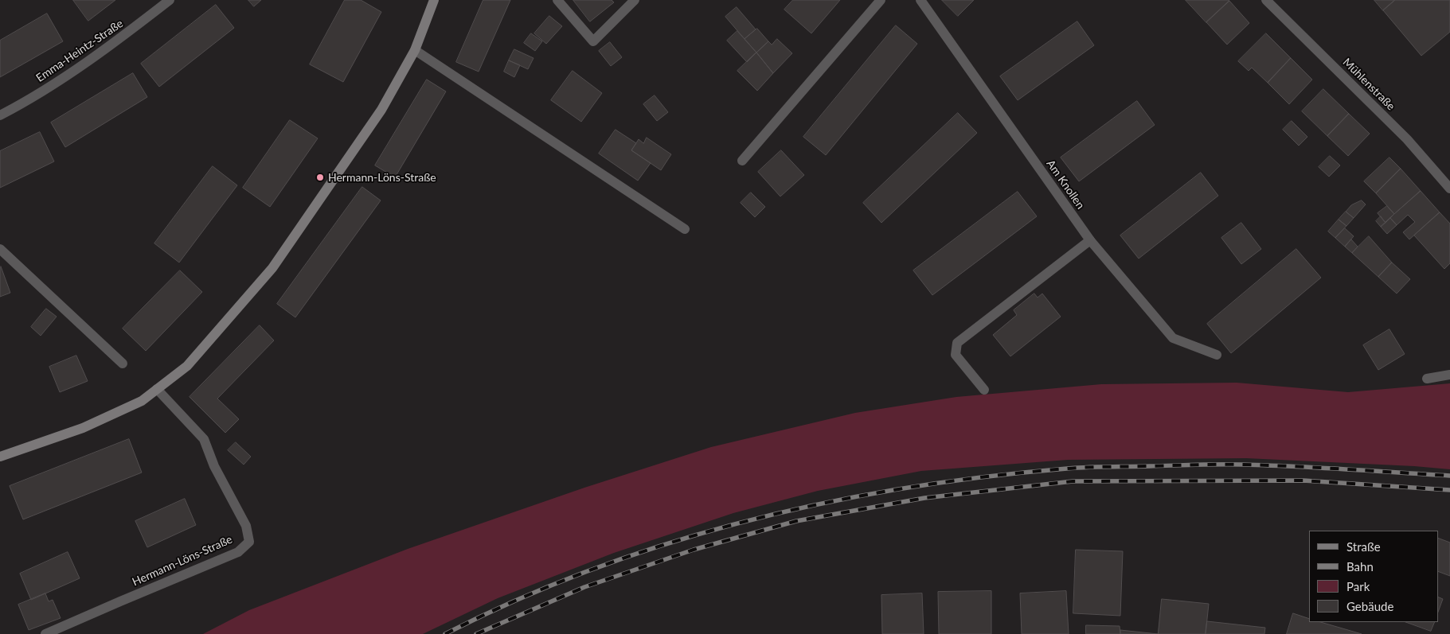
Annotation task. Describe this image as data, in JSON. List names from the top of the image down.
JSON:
{
  "streets": {
    "street": [
      "Emma-Heintz-Straße",
      "Mühlenstraße",
      "Am Knollen",
      "Hermann-Löns-Straße"
    ]
  },
  "places": ["Hermann-Löns-Straße"],
  "legend": [
    "Straße",
    "Bahn",
    "Park",
    "Gebäude"
  ]
}
